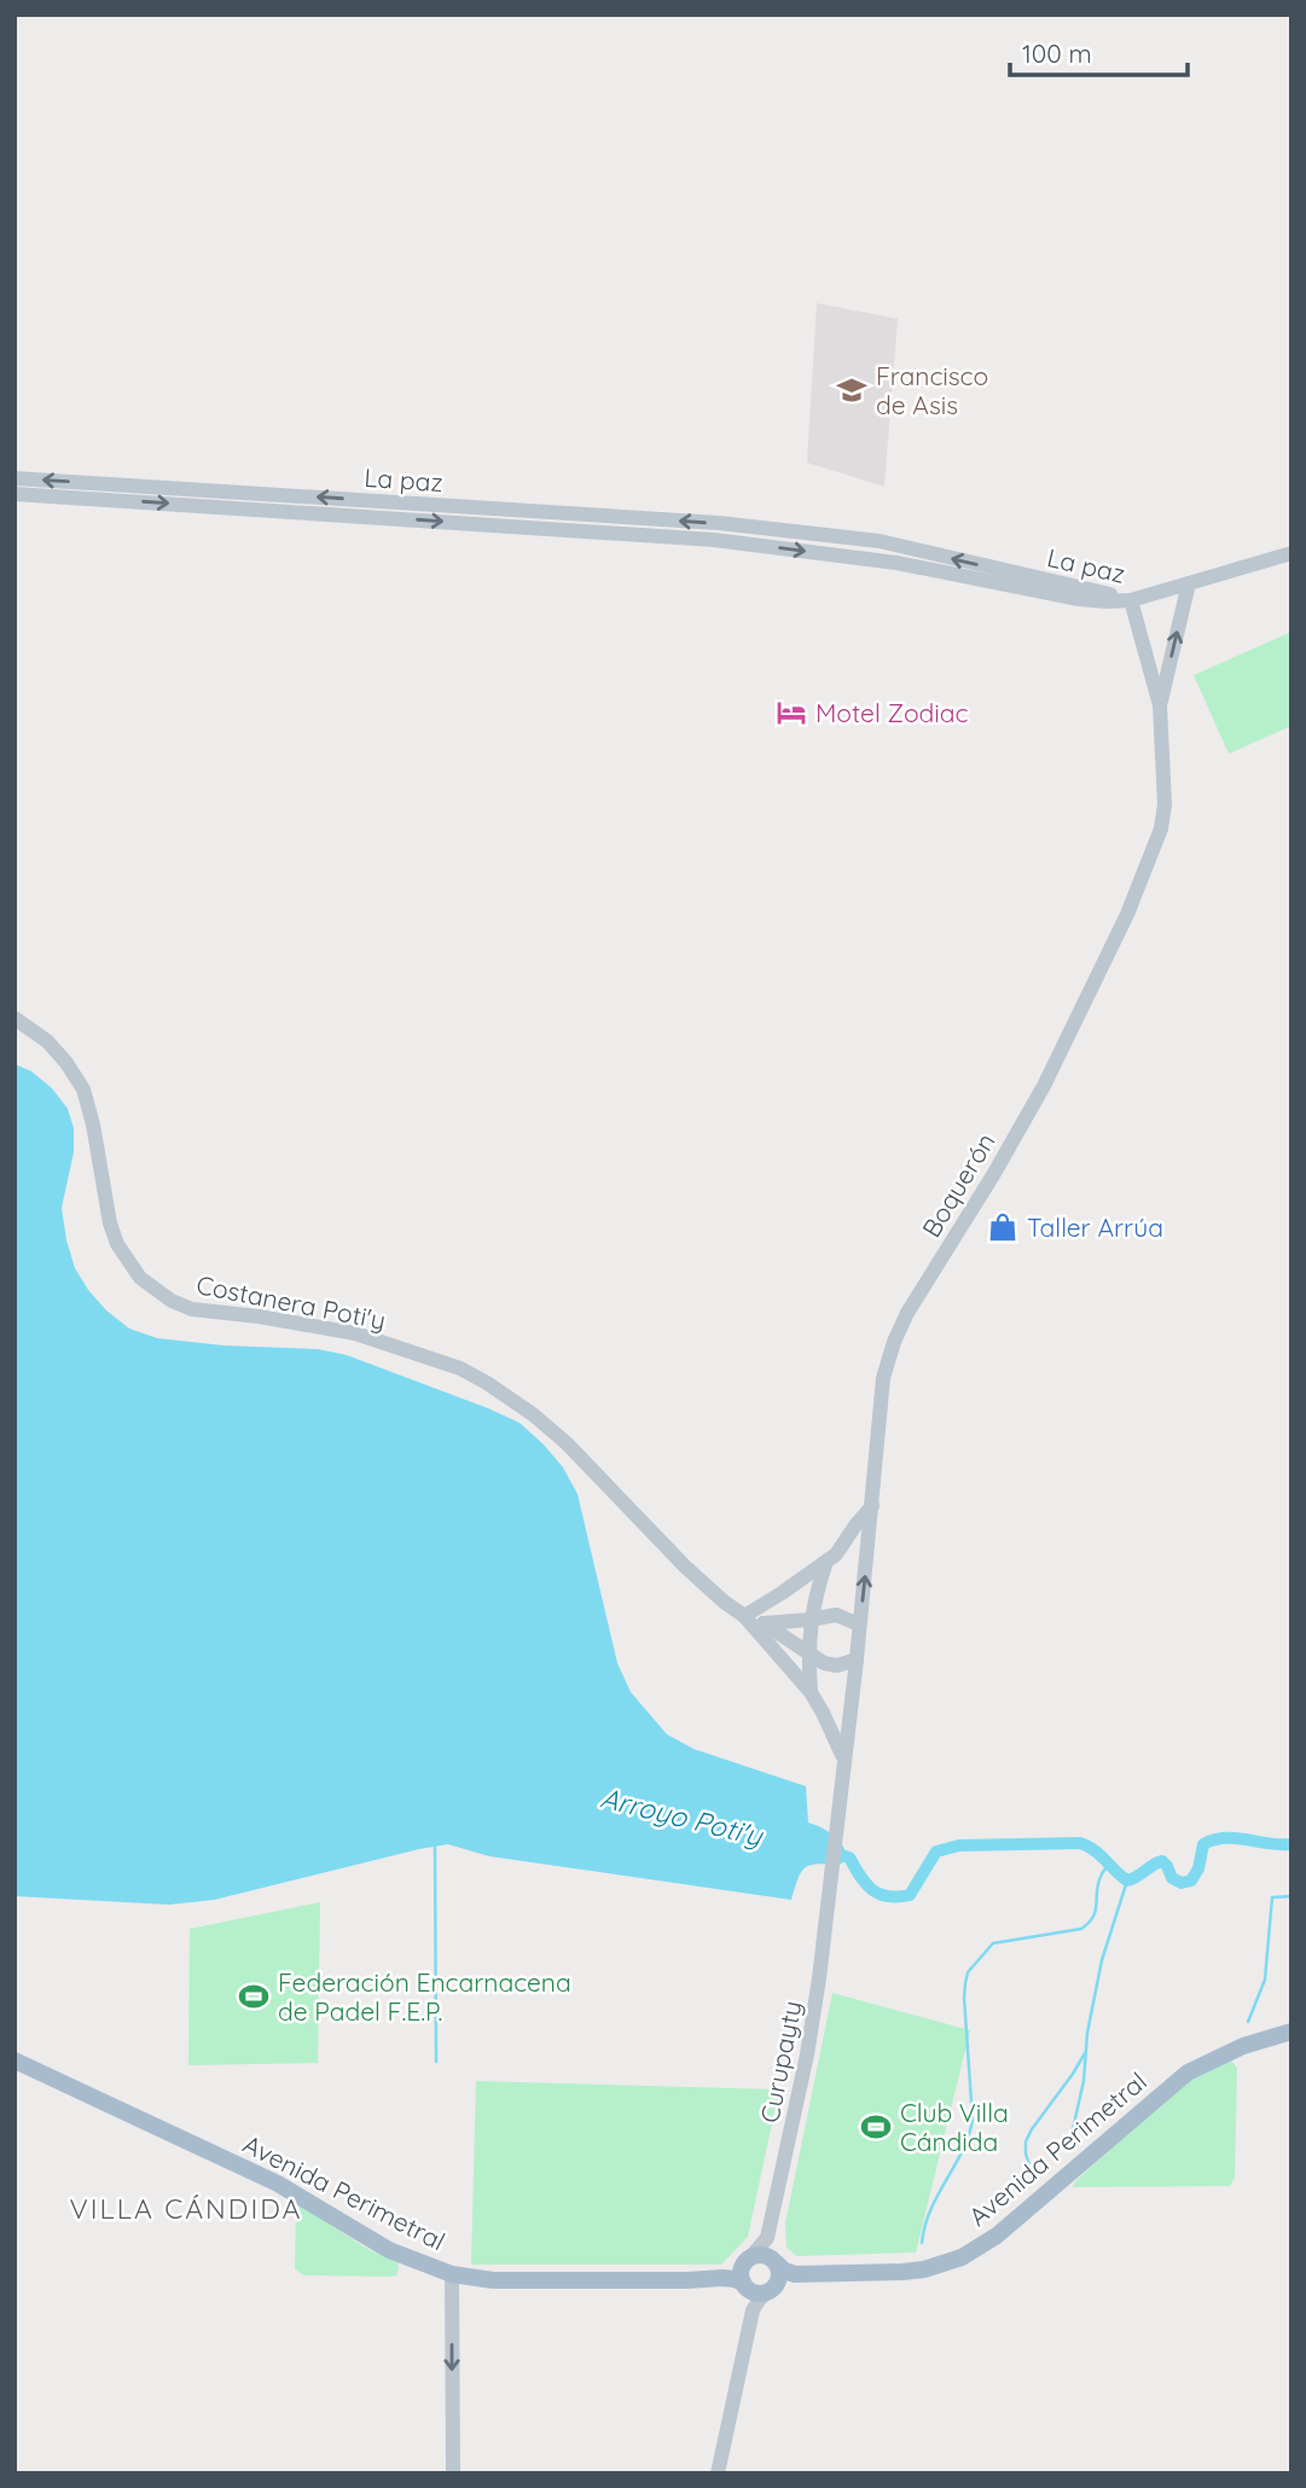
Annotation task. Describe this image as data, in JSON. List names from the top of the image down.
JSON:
{
  "streets": {
    "main road": ["Avenida Perimetral"],
    "street": [
      "La paz",
      "Boquerón",
      "Costanera Poti'y",
      "Curupayty"
    ]
  },
  "crossings": [
    ["La paz", "Boquerón"],
    ["Boquerón", "Curupayty"],
    ["Curupayty", "Avenida Perimetral"]
  ],
  "districts": ["VILLA CÁNDIDA"],
  "water": ["Arroyo Poti'y"],
  "places": {
    "school or university": ["Francisco de Asis"],
    "hotel": ["Motel Zodiac"],
    "shop": ["Taller Arrúa"],
    "sports": ["Federación Encarnacena de Padel F.E.P.", "Club Villa Cándida"]
  },
  "scale_bar": "100 m"
}
